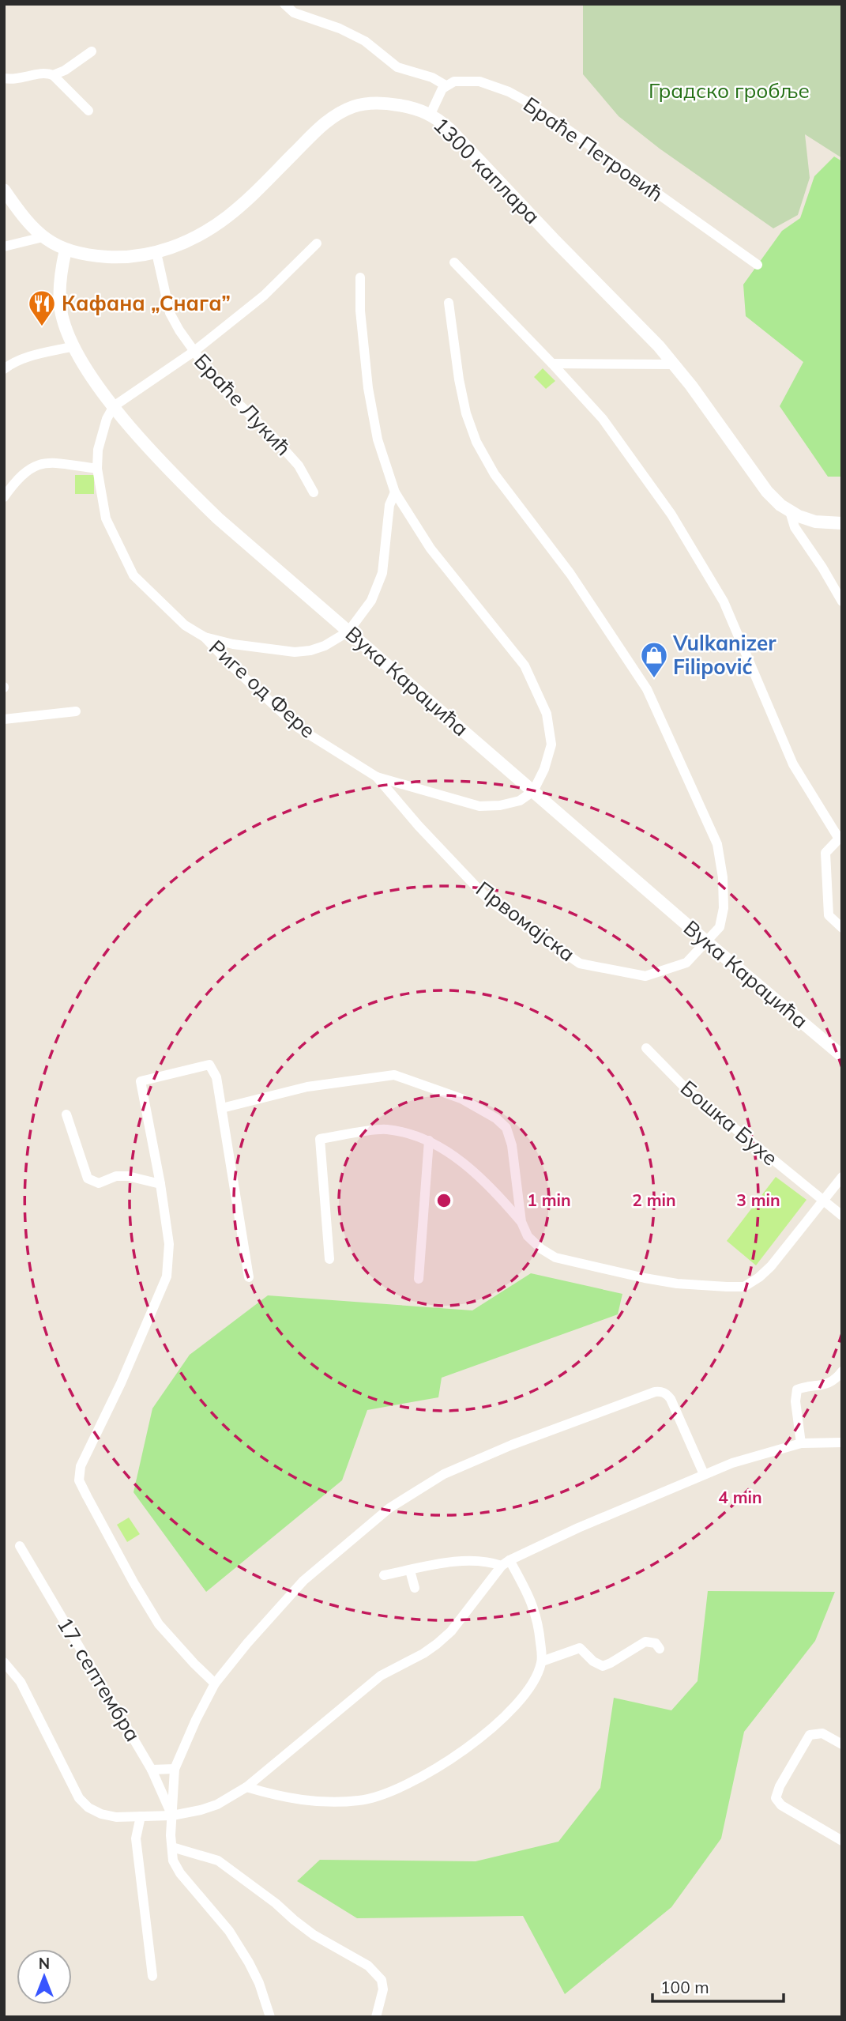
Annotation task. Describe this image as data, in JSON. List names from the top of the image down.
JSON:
{
  "streets": {
    "street": [
      "Браће Петровић",
      "1300 каплара",
      "Браће Лукић",
      "Вука Караџића",
      "Риге од Фере",
      "Првомајска",
      "Бошка Бухе",
      "17. септембра"
    ]
  },
  "crossings": [
    ["Браће Петровић", "1300 каплара"],
    ["1300 каплара", "Браће Лукић"],
    ["1300 каплара", "Вука Караџића"],
    ["Вука Караџића", "Риге од Фере"],
    ["Вука Караџића", "Првомајска"],
    ["Риге од Фере", "Првомајска"]
  ],
  "parks": ["Градско гробље"],
  "places": {
    "restaurant": ["Кафана „Снага”"],
    "shop": ["Vulkanizer Filipović"]
  },
  "scale_bar": "100 m",
  "north": "top",
  "rings": [
    "1 min",
    "2 min",
    "3 min",
    "4 min"
  ]
}
